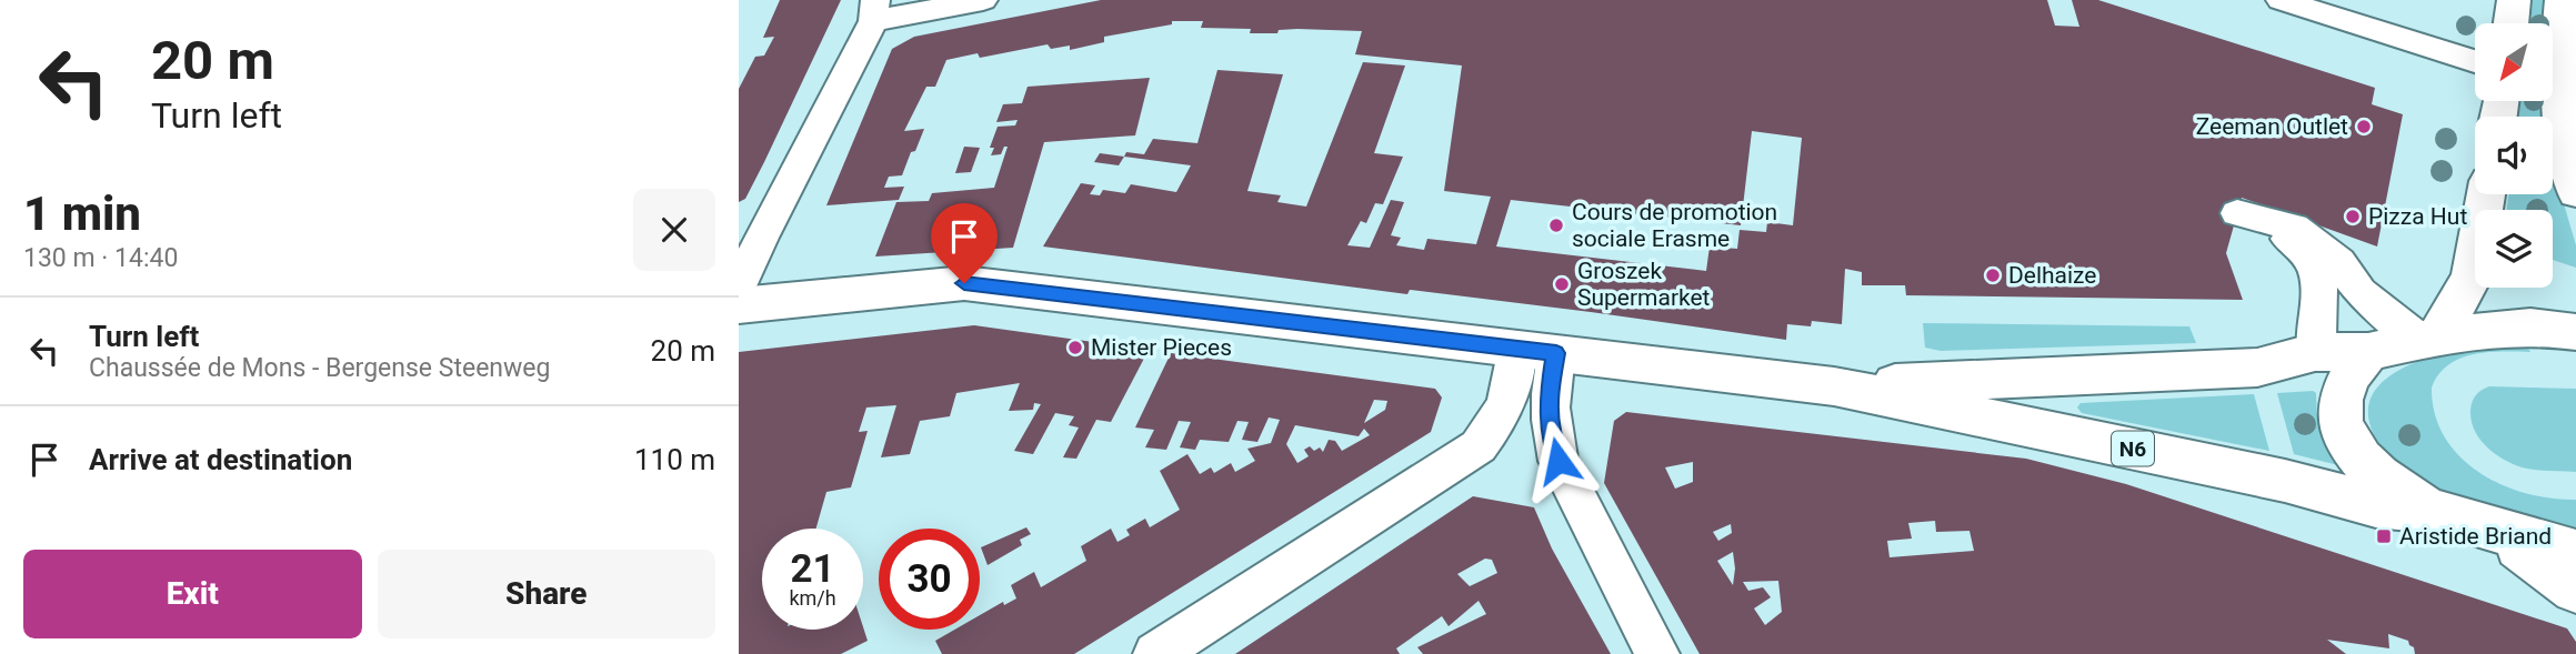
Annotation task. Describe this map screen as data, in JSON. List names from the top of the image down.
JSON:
{
  "streets": {
    "main road": ["N6"]
  },
  "places": {
    "other": [
      "Zeeman Outlet",
      "Pizza Hut",
      "Cours de promotion sociale Erasme",
      "Delhaize",
      "Groszek Supermarket",
      "Mister Pieces"
    ],
    "transit": ["Aristide Briand"]
  },
  "north": "bottom left",
  "page": {
    "turn": ["20 m", "Turn left"],
    "heading": ["1 min", "130 m · 14:40"],
    "list": [
      {
        "name": "Turn left",
        "note": "Chaussée de Mons - Bergense Steenweg",
        "value": "20 m"
      },
      {
        "name": "Arrive at destination",
        "value": "110 m"
      }
    ],
    "speed": "21 km/h",
    "limit": "30",
    "buttons": ["Exit", "Share"]
  }
}
